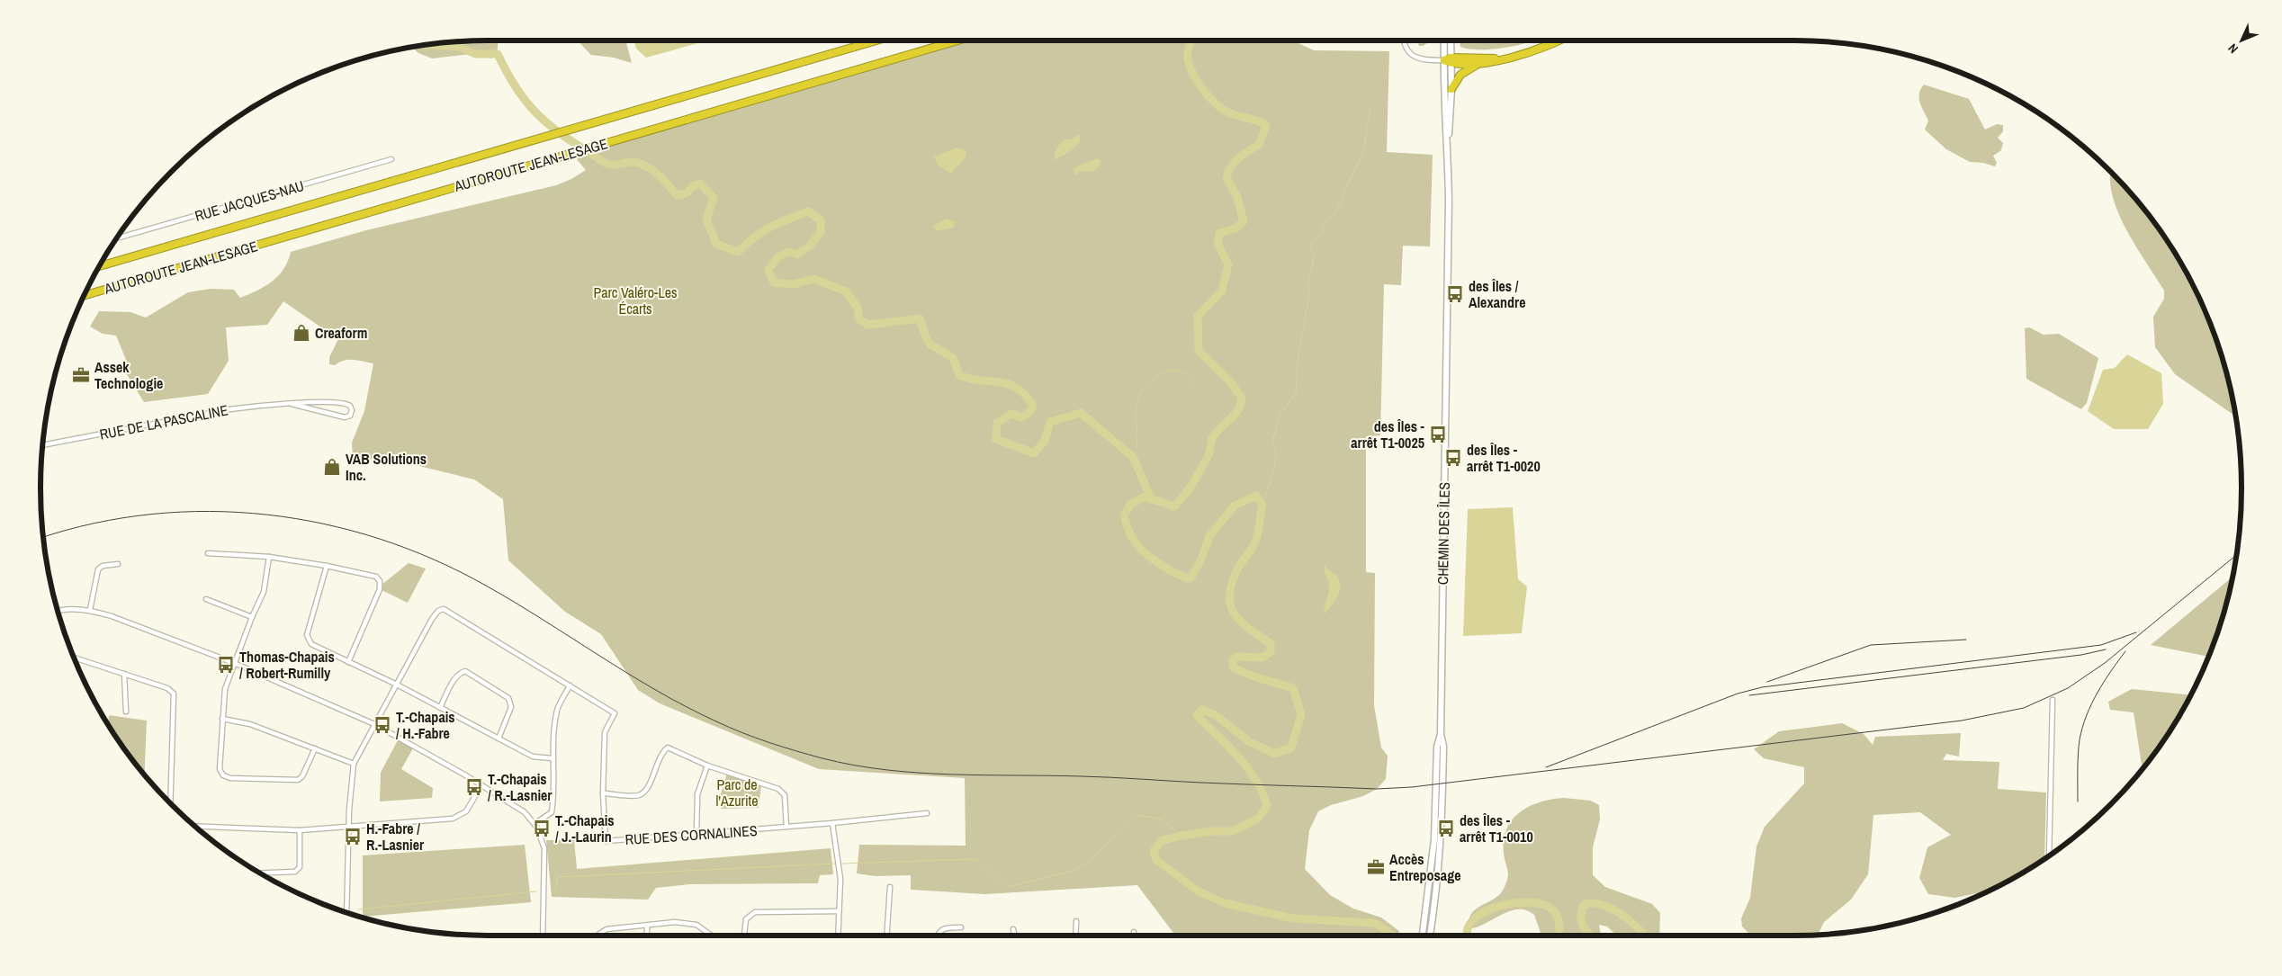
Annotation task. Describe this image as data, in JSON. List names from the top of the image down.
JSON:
{
  "streets": {
    "highway": ["AUTOROUTE JEAN-LESAGE"],
    "main road": ["CHEMIN DES ÎLES"],
    "street": ["RUE JACQUES-NAU", "RUE DE LA PASCALINE", "RUE DES CORNALINES"]
  },
  "parks": ["Parc Valéro-Les Écarts", "Parc de l'Azurite"],
  "places": {
    "bus stop": [
      "des Îles / Alexandre",
      "des Îles - arrêt T1-0025",
      "des Îles - arrêt T1-0020",
      "Thomas-Chapais / Robert-Rumilly",
      "T.-Chapais / H.-Fabre",
      "T.-Chapais / R.-Lasnier",
      "T.-Chapais / J.-Laurin",
      "des Îles - arrêt T1-0010",
      "H.-Fabre / R.-Lasnier"
    ],
    "shop": ["Creaform", "VAB Solutions Inc."],
    "office": ["Assek Technologie", "Accès Entreposage"]
  },
  "north": "bottom left"
}
